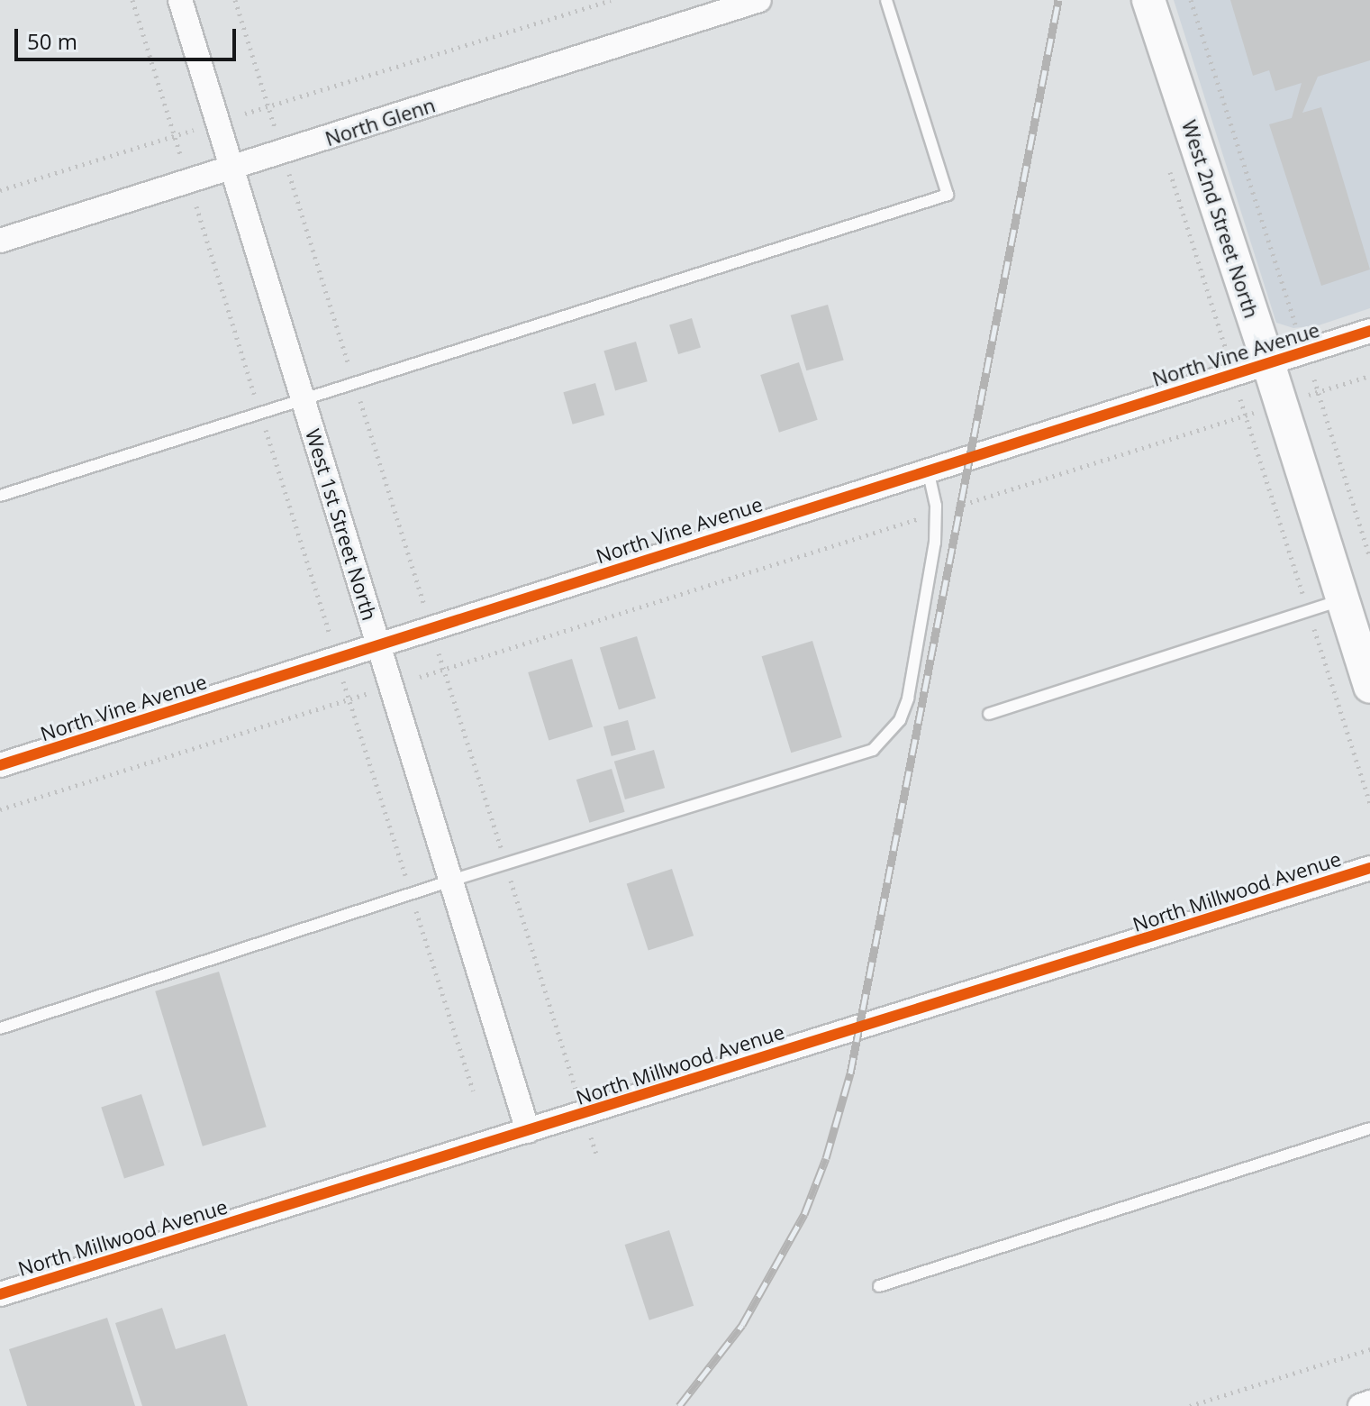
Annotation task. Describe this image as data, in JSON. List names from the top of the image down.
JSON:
{
  "streets": {
    "street": [
      "North Glenn",
      "West 2nd Street North",
      "North Vine Avenue",
      "West 1st Street North",
      "North Millwood Avenue"
    ]
  },
  "crossings": [
    ["North Glenn", "West 1st Street North"],
    ["West 2nd Street North", "North Vine Avenue"],
    ["North Vine Avenue", "West 1st Street North"],
    ["West 1st Street North", "North Millwood Avenue"]
  ],
  "scale_bar": "50 m"
}
